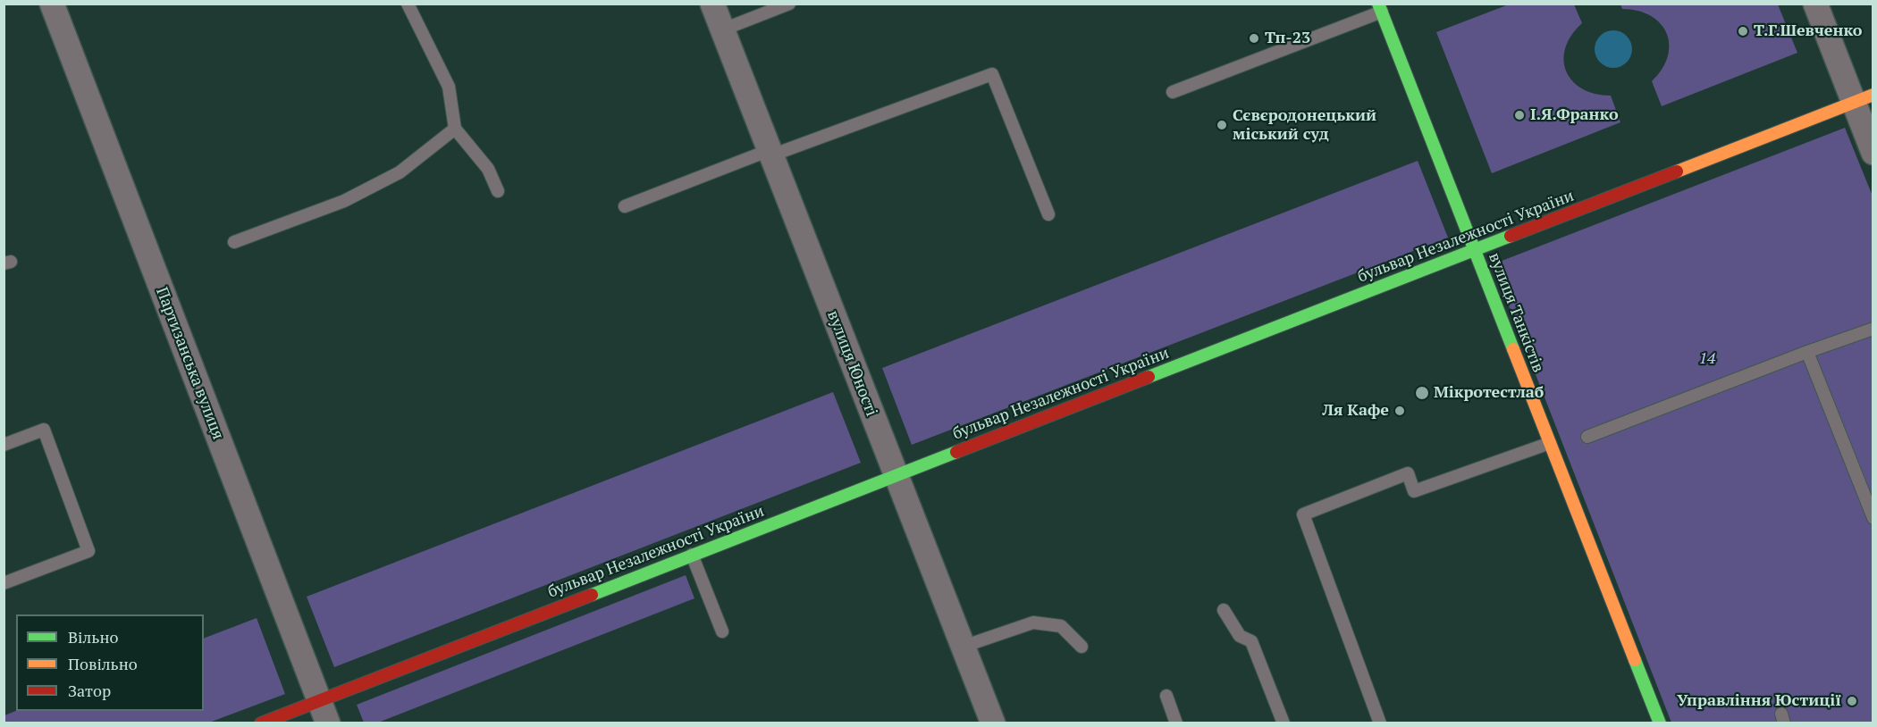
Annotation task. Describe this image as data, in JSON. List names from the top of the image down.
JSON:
{
  "streets": {
    "street": [
      "бульвар Незалежності України",
      "вулиця Танкістів",
      "Партизанська вулиця",
      "вулиця Юності"
    ]
  },
  "crossings": [
    ["бульвар Незалежності України", "вулиця Танкістів"],
    ["бульвар Незалежності України", "Партизанська вулиця"],
    ["бульвар Незалежності України", "вулиця Юності"]
  ],
  "parks": ["14"],
  "places": [
    "Т.Г.Шевченко",
    "Тп-23",
    "І.Я.Франко",
    "Сєвєродонецький міський суд",
    "Мікротестлаб",
    "Ля Кафе",
    "Управління Юстиції"
  ],
  "legend": ["Вільно", "Повільно", "Затор"]
}
